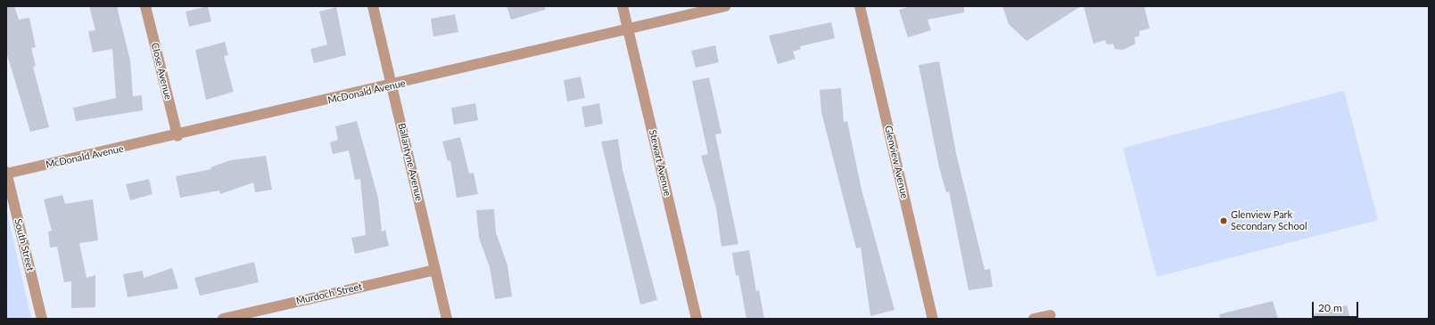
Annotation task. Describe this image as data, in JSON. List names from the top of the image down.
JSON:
{
  "streets": {
    "street": [
      "Close Avenue",
      "McDonald Avenue",
      "Ballantyne Avenue",
      "Glenview Avenue",
      "Stewart Avenue",
      "South Street",
      "Murdoch Street"
    ]
  },
  "crossings": [
    ["Close Avenue", "McDonald Avenue"],
    ["McDonald Avenue", "Ballantyne Avenue"],
    ["McDonald Avenue", "Stewart Avenue"],
    ["McDonald Avenue", "South Street"],
    ["Ballantyne Avenue", "Murdoch Street"]
  ],
  "places": ["Glenview Park Secondary School"],
  "scale_bar": "20 m"
}
